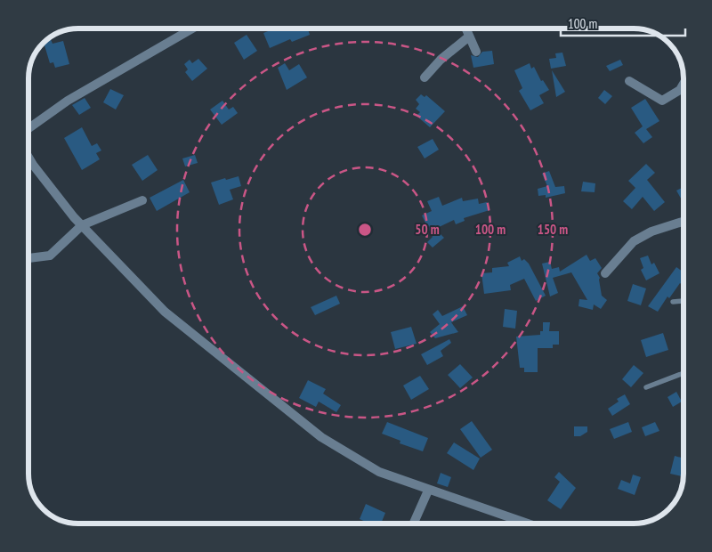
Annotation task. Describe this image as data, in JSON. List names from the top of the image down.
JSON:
{
  "scale_bar": "100 m",
  "rings": ["50 m", "100 m", "150 m"]
}
